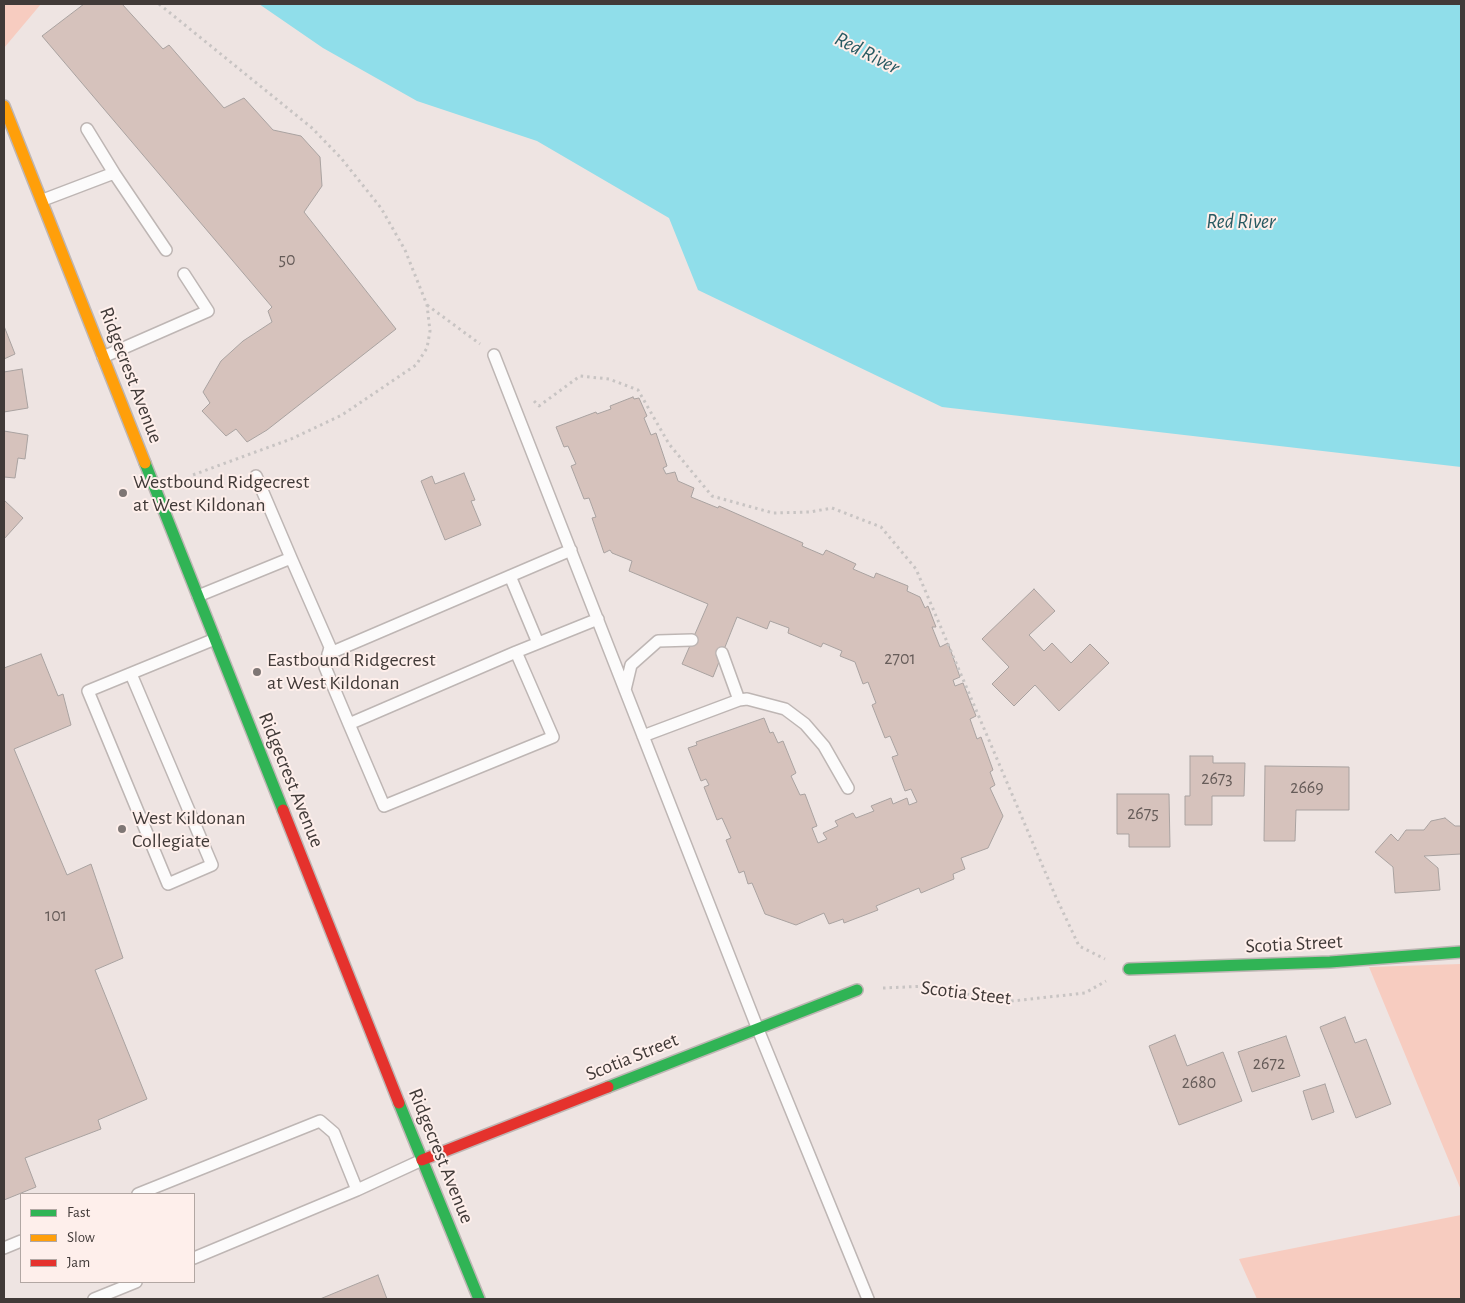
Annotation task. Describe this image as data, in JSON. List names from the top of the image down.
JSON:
{
  "streets": {
    "street": ["Ridgecrest Avenue", "Scotia Street"],
    "path": ["Scotia Steet"]
  },
  "crossings": [
    ["Ridgecrest Avenue", "Scotia Street"],
    ["Scotia Street", "Scotia Steet"]
  ],
  "water": ["Red River"],
  "places": ["Westbound Ridgecrest at West Kildonan", "Eastbound Ridgecrest at West Kildonan", "West Kildonan Collegiate"],
  "house_numbers": [
    "50",
    "2701",
    "2673",
    "2669",
    "2675",
    "101",
    "2672",
    "2680"
  ],
  "legend": ["Fast", "Slow", "Jam"]
}
